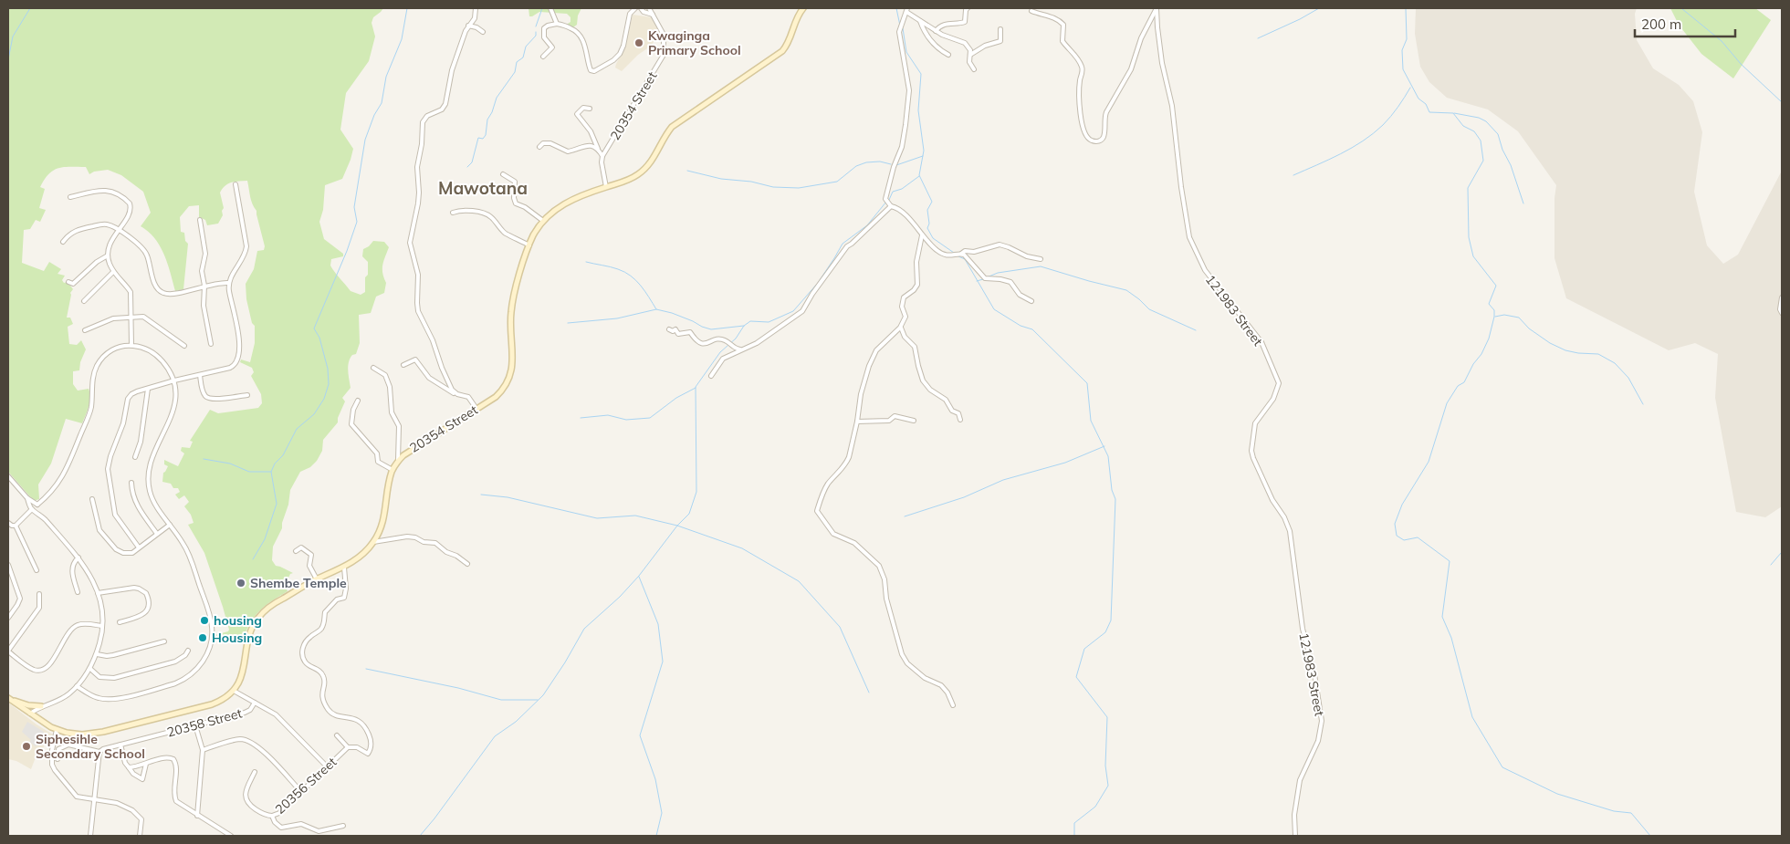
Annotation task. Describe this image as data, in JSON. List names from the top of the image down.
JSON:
{
  "streets": {
    "street": [
      "20354 Street",
      "121983 Street",
      "20358 Street",
      "20356 Street"
    ]
  },
  "crossings": [
    ["20354 Street", "20356 Street"]
  ],
  "districts": ["Mawotana"],
  "places": [
    "Kwaginga Primary School",
    "Shembe Temple",
    "housing",
    "Housing",
    "Siphesihle Secondary School"
  ],
  "scale_bar": "200 m"
}
